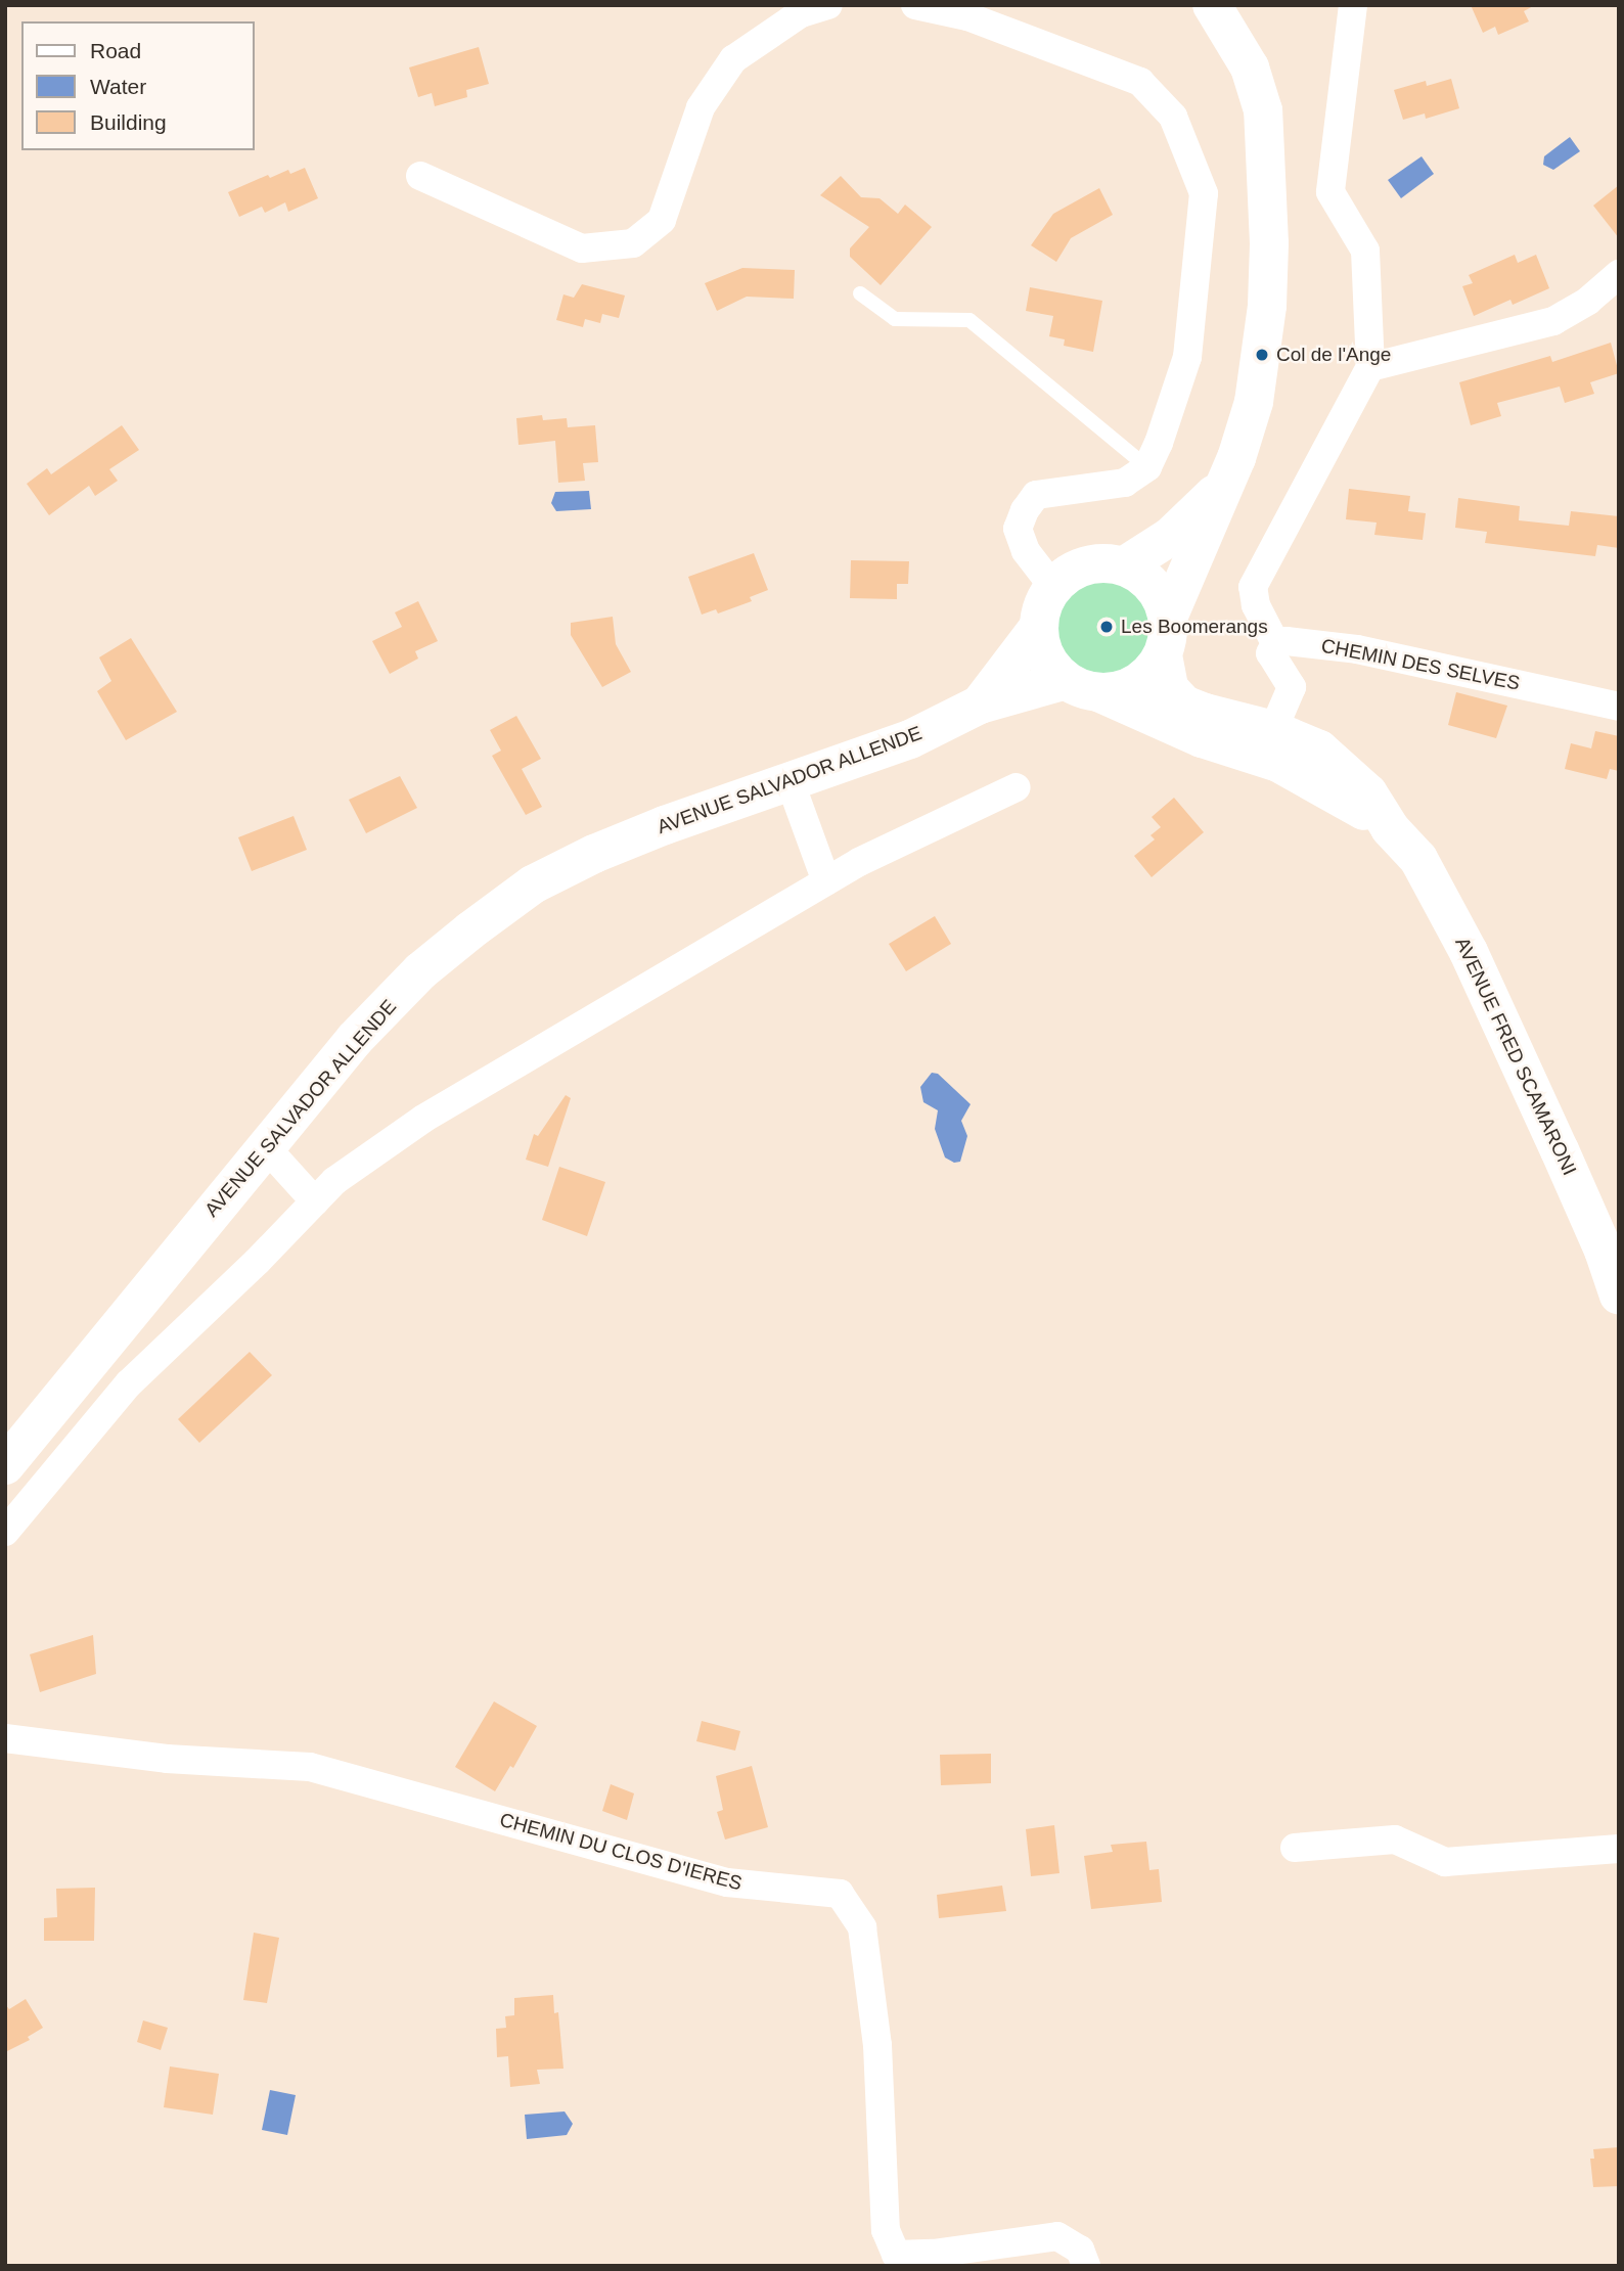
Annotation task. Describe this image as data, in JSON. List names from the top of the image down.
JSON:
{
  "streets": {
    "main road": ["AVENUE SALVADOR ALLENDE", "AVENUE FRED SCAMARONI"],
    "street": ["CHEMIN DES SELVES", "CHEMIN DU CLOS D'IERES"]
  },
  "crossings": [
    ["AVENUE SALVADOR ALLENDE", "AVENUE FRED SCAMARONI"]
  ],
  "places": ["Col de l'Ange", "Les Boomerangs"],
  "legend": ["Road", "Water", "Building"]
}
